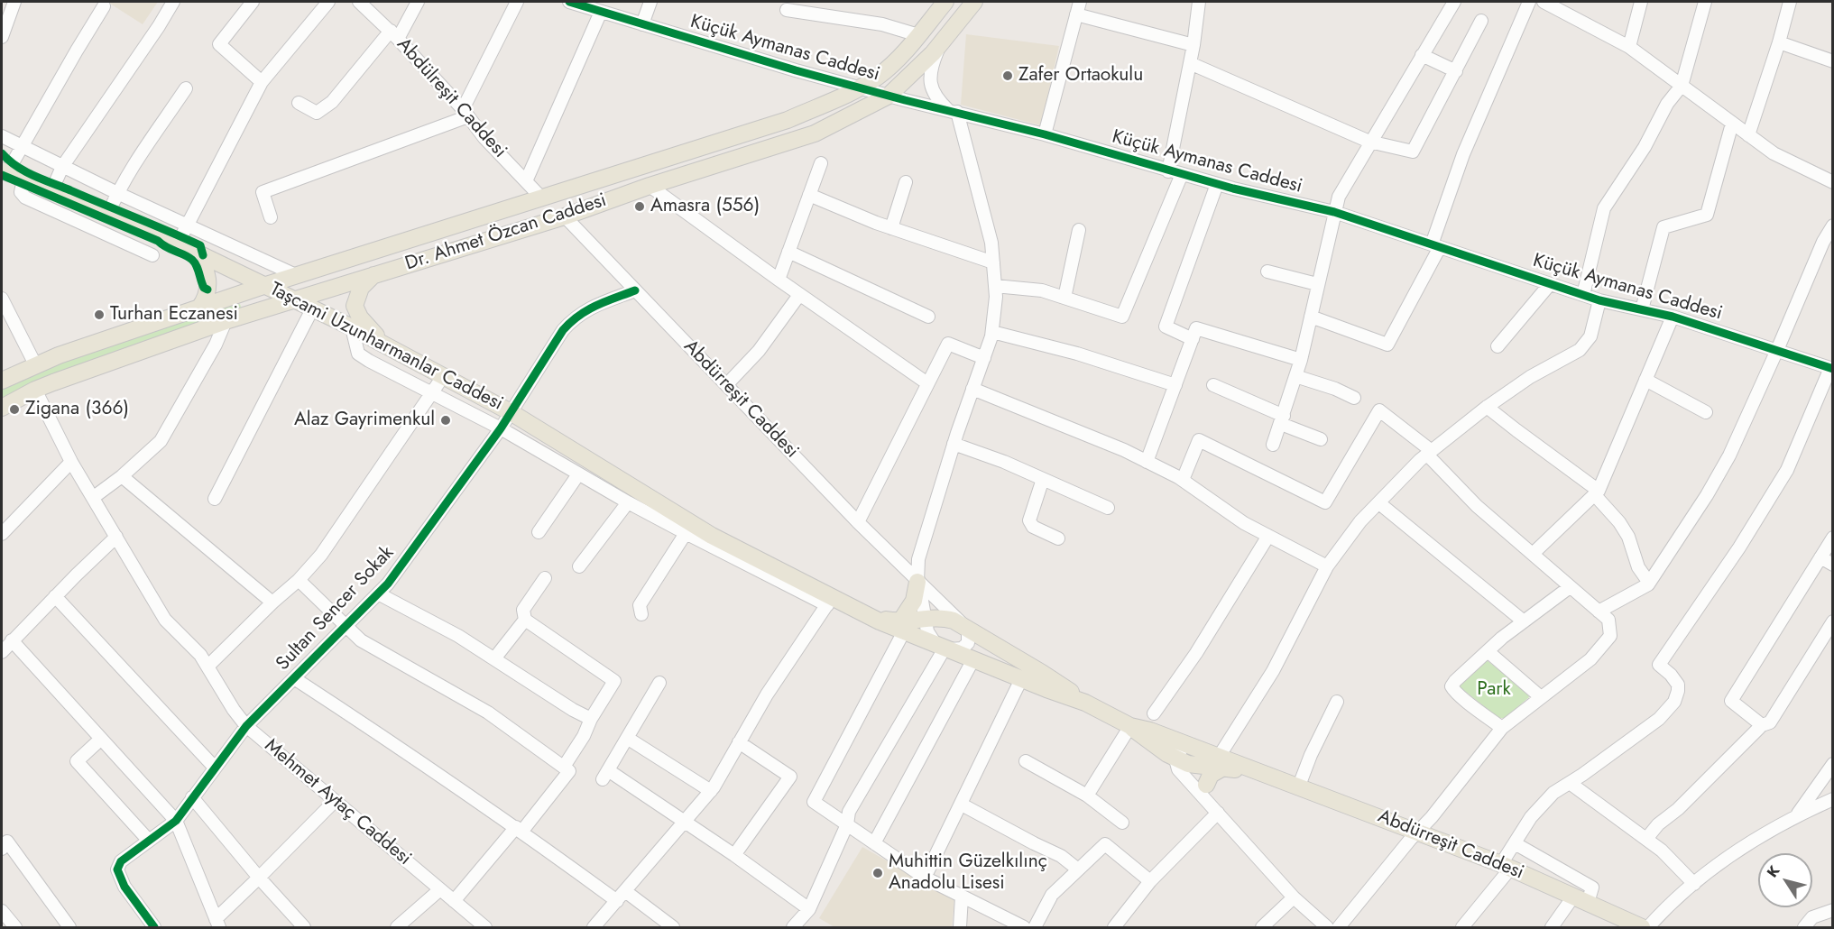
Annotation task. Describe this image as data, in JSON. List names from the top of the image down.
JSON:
{
  "streets": {
    "main road": ["Dr. Ahmet Özcan Caddesi", "Taşcami Uzunharmanlar Caddesi", "Abdürreşit Caddesi"],
    "street": [
      "Küçük Aymanas Caddesi",
      "Abdülreşit Caddesi",
      "Sultan Sencer Sokak",
      "Mehmet Aytaç Caddesi"
    ]
  },
  "crossings": [
    ["Küçük Aymanas Caddesi", "Dr. Ahmet Özcan Caddesi"],
    ["Abdülreşit Caddesi", "Dr. Ahmet Özcan Caddesi"],
    ["Dr. Ahmet Özcan Caddesi", "Taşcami Uzunharmanlar Caddesi"],
    ["Dr. Ahmet Özcan Caddesi", "Abdürreşit Caddesi"],
    ["Dr. Ahmet Özcan Caddesi", "Mehmet Aytaç Caddesi"],
    ["Taşcami Uzunharmanlar Caddesi", "Abdürreşit Caddesi"],
    ["Taşcami Uzunharmanlar Caddesi", "Sultan Sencer Sokak"],
    ["Abdürreşit Caddesi", "Sultan Sencer Sokak"],
    ["Sultan Sencer Sokak", "Mehmet Aytaç Caddesi"]
  ],
  "parks": ["Park"],
  "places": [
    "Zafer Ortaokulu",
    "Amasra (556)",
    "Turhan Eczanesi",
    "Zigana (366)",
    "Alaz Gayrimenkul",
    "Muhittin Güzelkılınç Anadolu Lisesi"
  ],
  "north": "top left"
}
